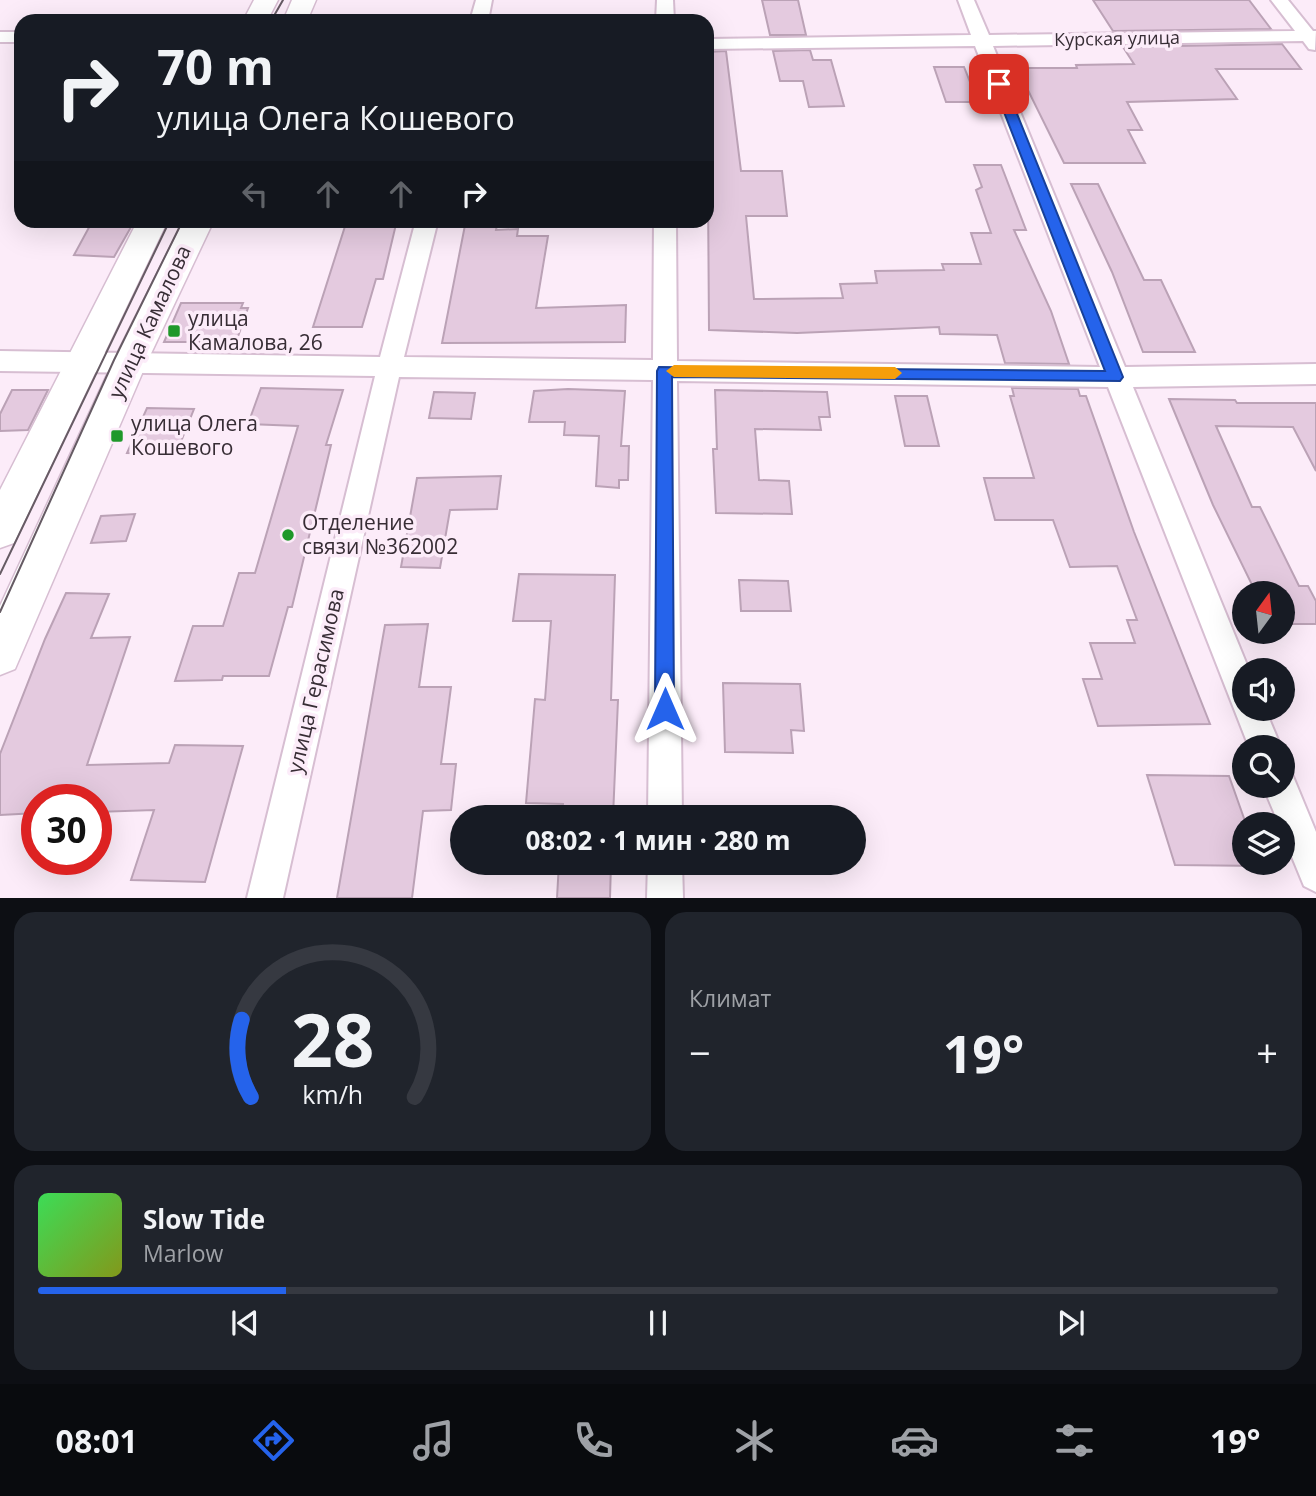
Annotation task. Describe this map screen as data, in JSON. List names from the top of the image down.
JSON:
{
  "streets": {
    "street": ["Курская улица", "улица Камалова", "улица Герасимова"]
  },
  "places": {
    "transit": ["улица Камалова, 26", "улица Олега Кошевого"],
    "other": ["Отделение связи №362002"]
  },
  "north": "top",
  "page": {
    "turn": ["70 m", "улица Олега Кошевого"],
    "limit": "30",
    "trip": "08:02 · 1 мин · 280 m",
    "tile": "Климат",
    "heat": ["−", "19°", "+"],
    "song": ["Slow Tide", "Marlow"],
    "tabs": ["08:01", "19°"],
    "gauge": ["28", "km/h"]
  }
}
